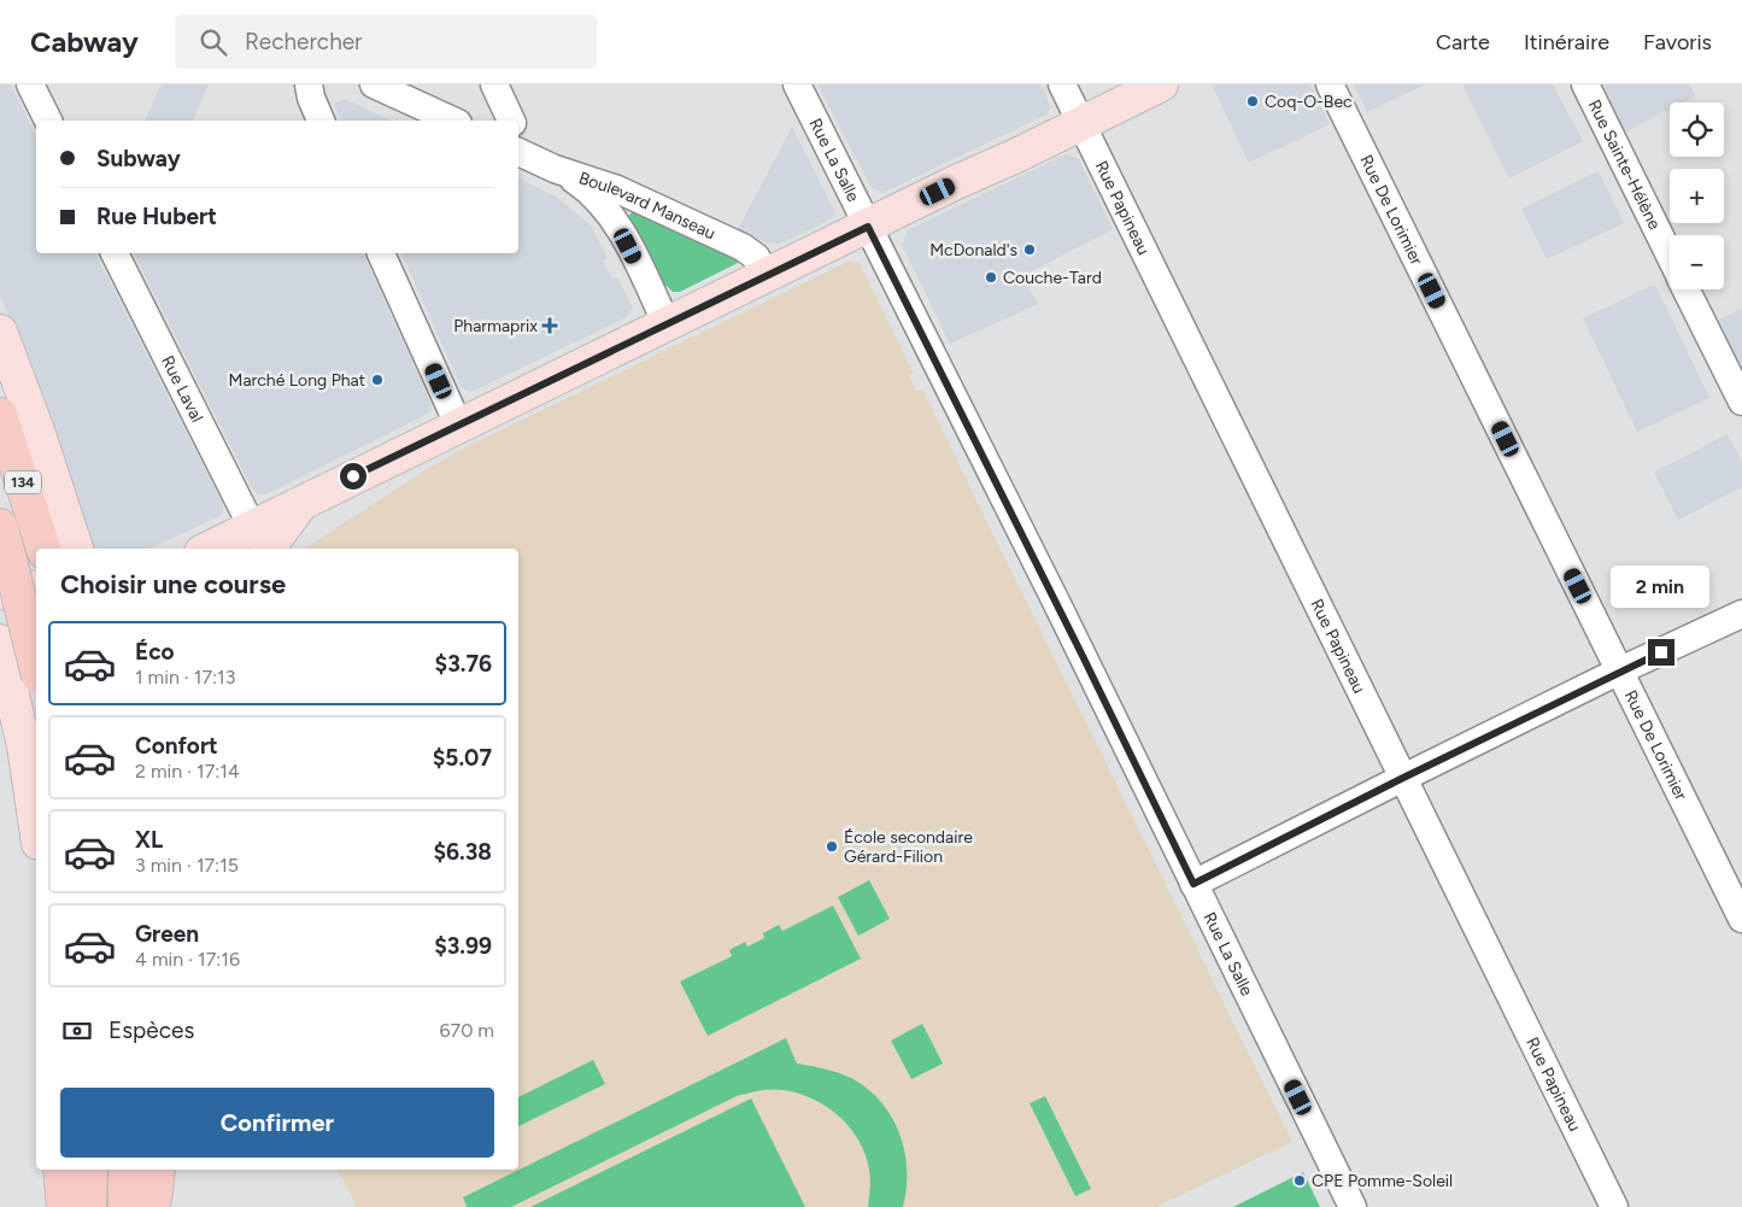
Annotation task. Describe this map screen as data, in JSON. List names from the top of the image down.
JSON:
{
  "streets": {
    "highway": ["134"],
    "street": [
      "Rue La Salle",
      "Rue Sainte-Hélène",
      "Boulevard Manseau",
      "Rue Papineau",
      "Rue De Lorimier",
      "Rue Laval"
    ]
  },
  "places": {
    "other": [
      "Coq-O-Bec",
      "McDonald's",
      "Couche-Tard",
      "Marché Long Phat",
      "École secondaire Gérard-Filion",
      "CPE Pomme-Soleil"
    ],
    "health": ["Pharmaprix"]
  },
  "page": {
    "header": "Cabway",
    "search": "Rechercher",
    "nav": ["Carte", "Itinéraire", "Favoris"],
    "map_buttons": ["+", "−"],
    "banner": ["Subway", "Rue Hubert"],
    "heading": "Choisir une course",
    "bubble": "2 min",
    "list": [
      {
        "name": "Éco",
        "note": "1 min · 17:13",
        "value": "$3.76"
      },
      {
        "name": "Confort",
        "note": "2 min · 17:14",
        "value": "$5.07"
      },
      {
        "name": "XL",
        "note": "3 min · 17:15",
        "value": "$6.38"
      },
      {
        "name": "Green",
        "note": "4 min · 17:16",
        "value": "$3.99"
      }
    ],
    "pay": ["Espèces", "670 m"],
    "buttons": "Confirmer"
  }
}
